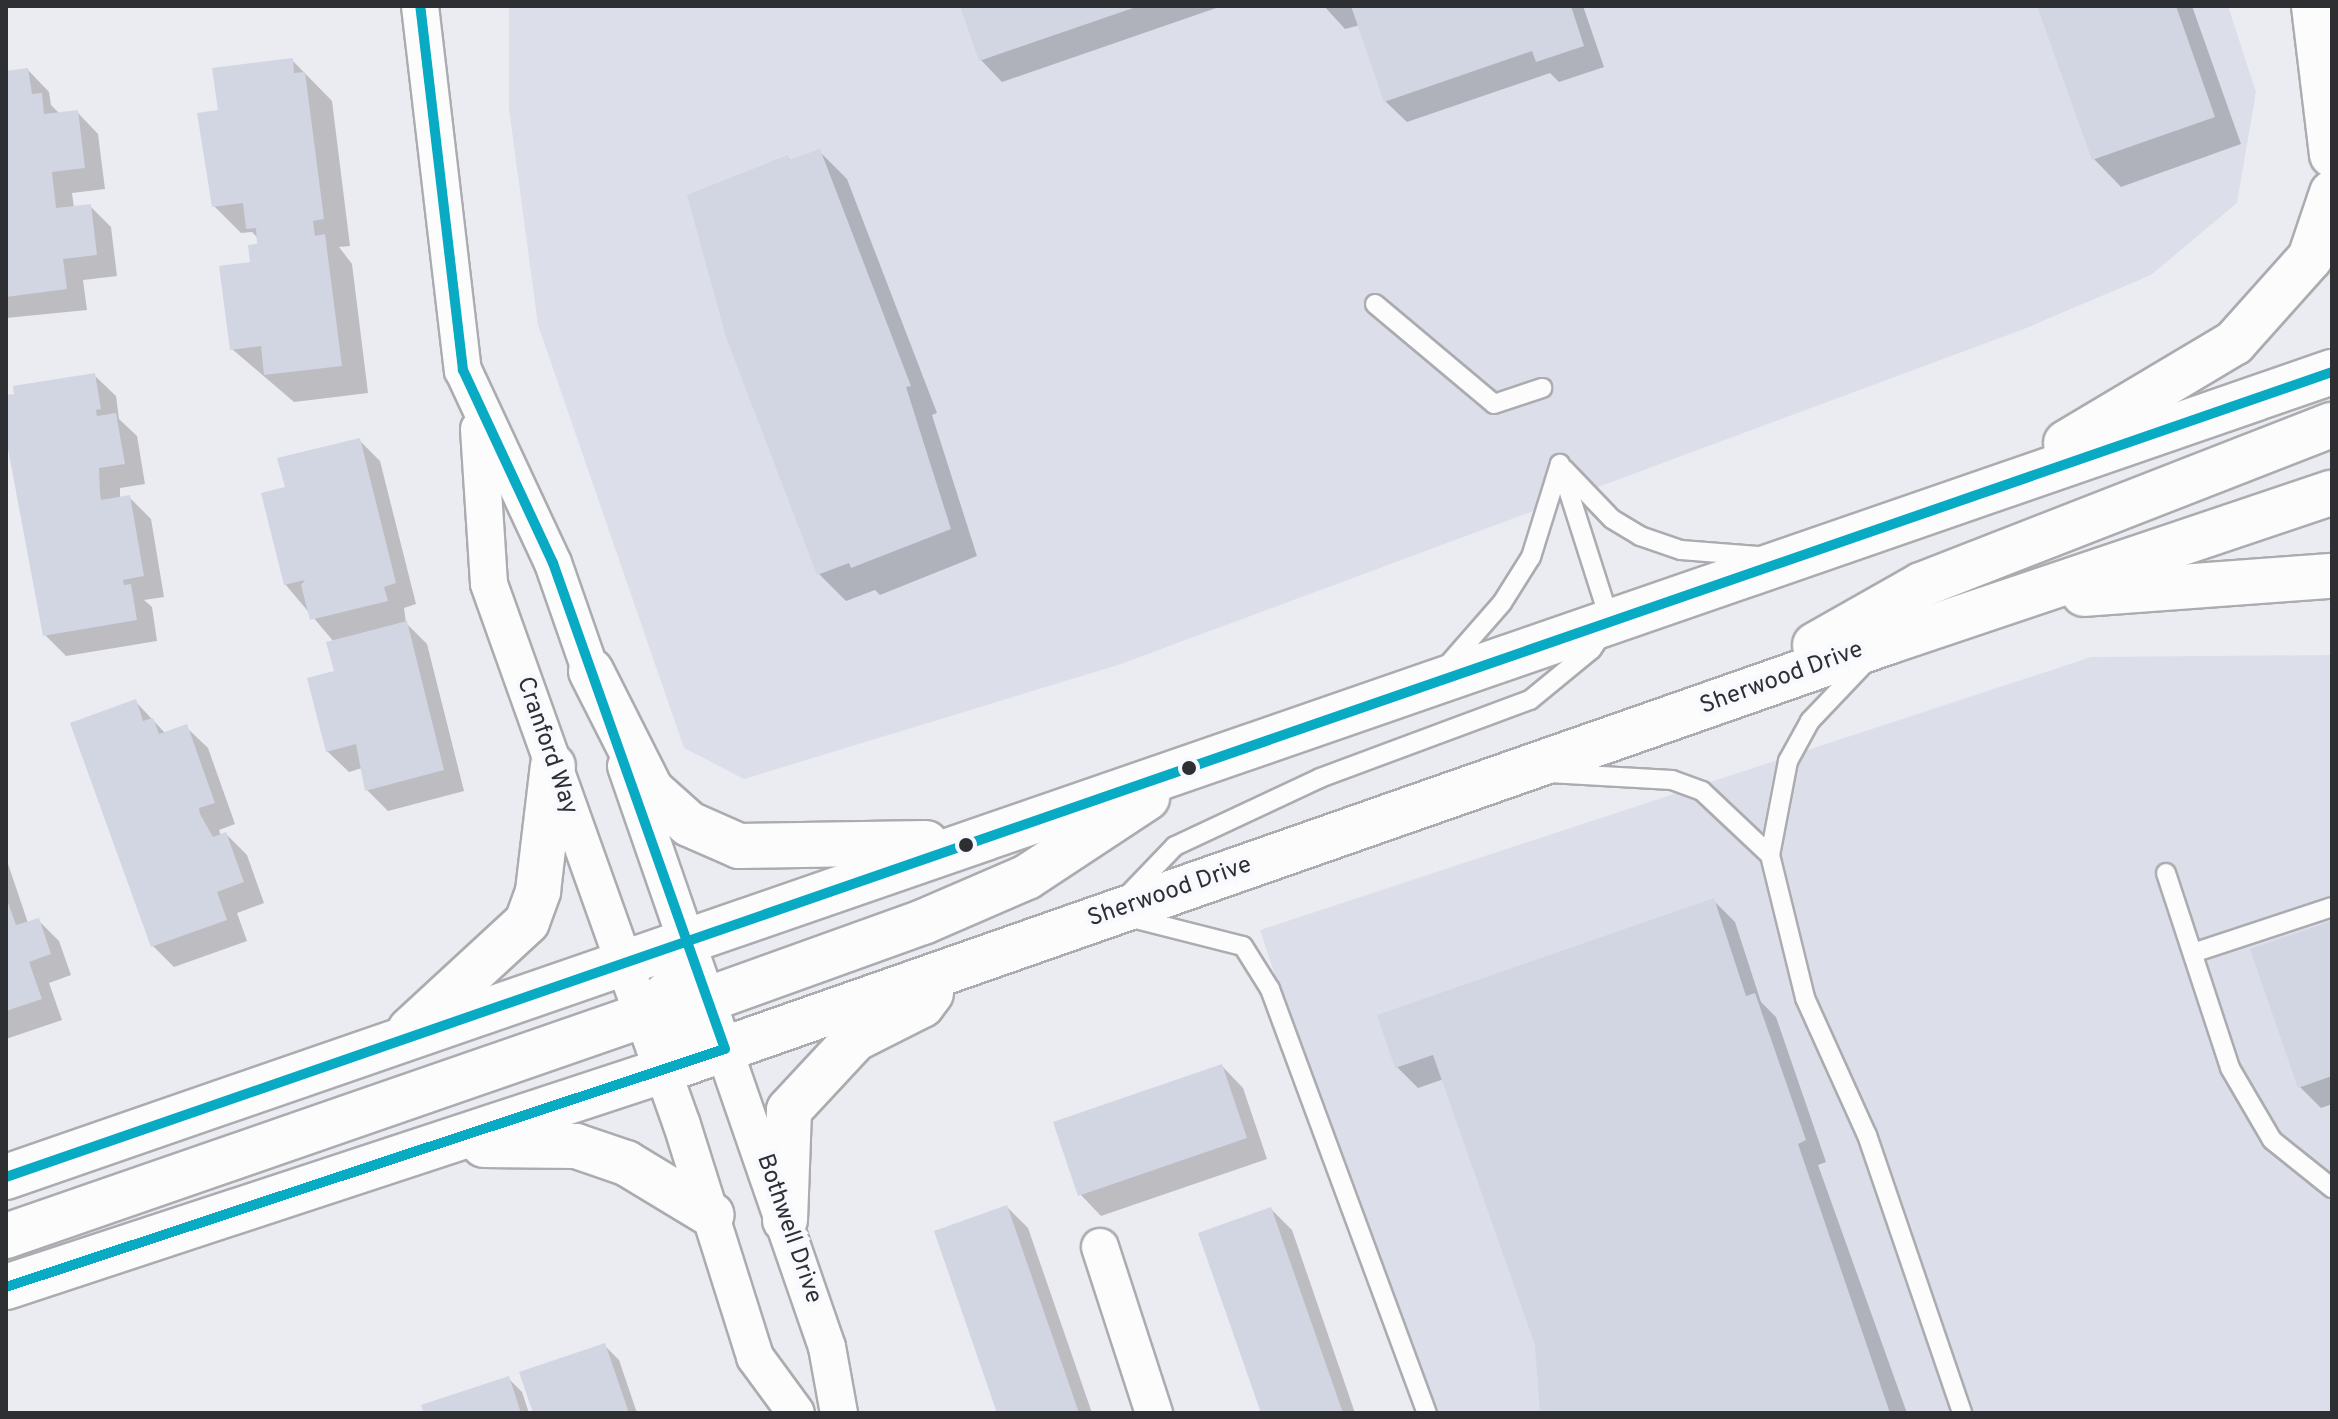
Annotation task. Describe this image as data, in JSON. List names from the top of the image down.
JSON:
{
  "streets": {
    "main road": ["Sherwood Drive"],
    "street": ["Cranford Way", "Bothwell Drive"]
  },
  "crossings": [
    ["Sherwood Drive", "Cranford Way"],
    ["Sherwood Drive", "Bothwell Drive"],
    ["Cranford Way", "Bothwell Drive"]
  ]
}
